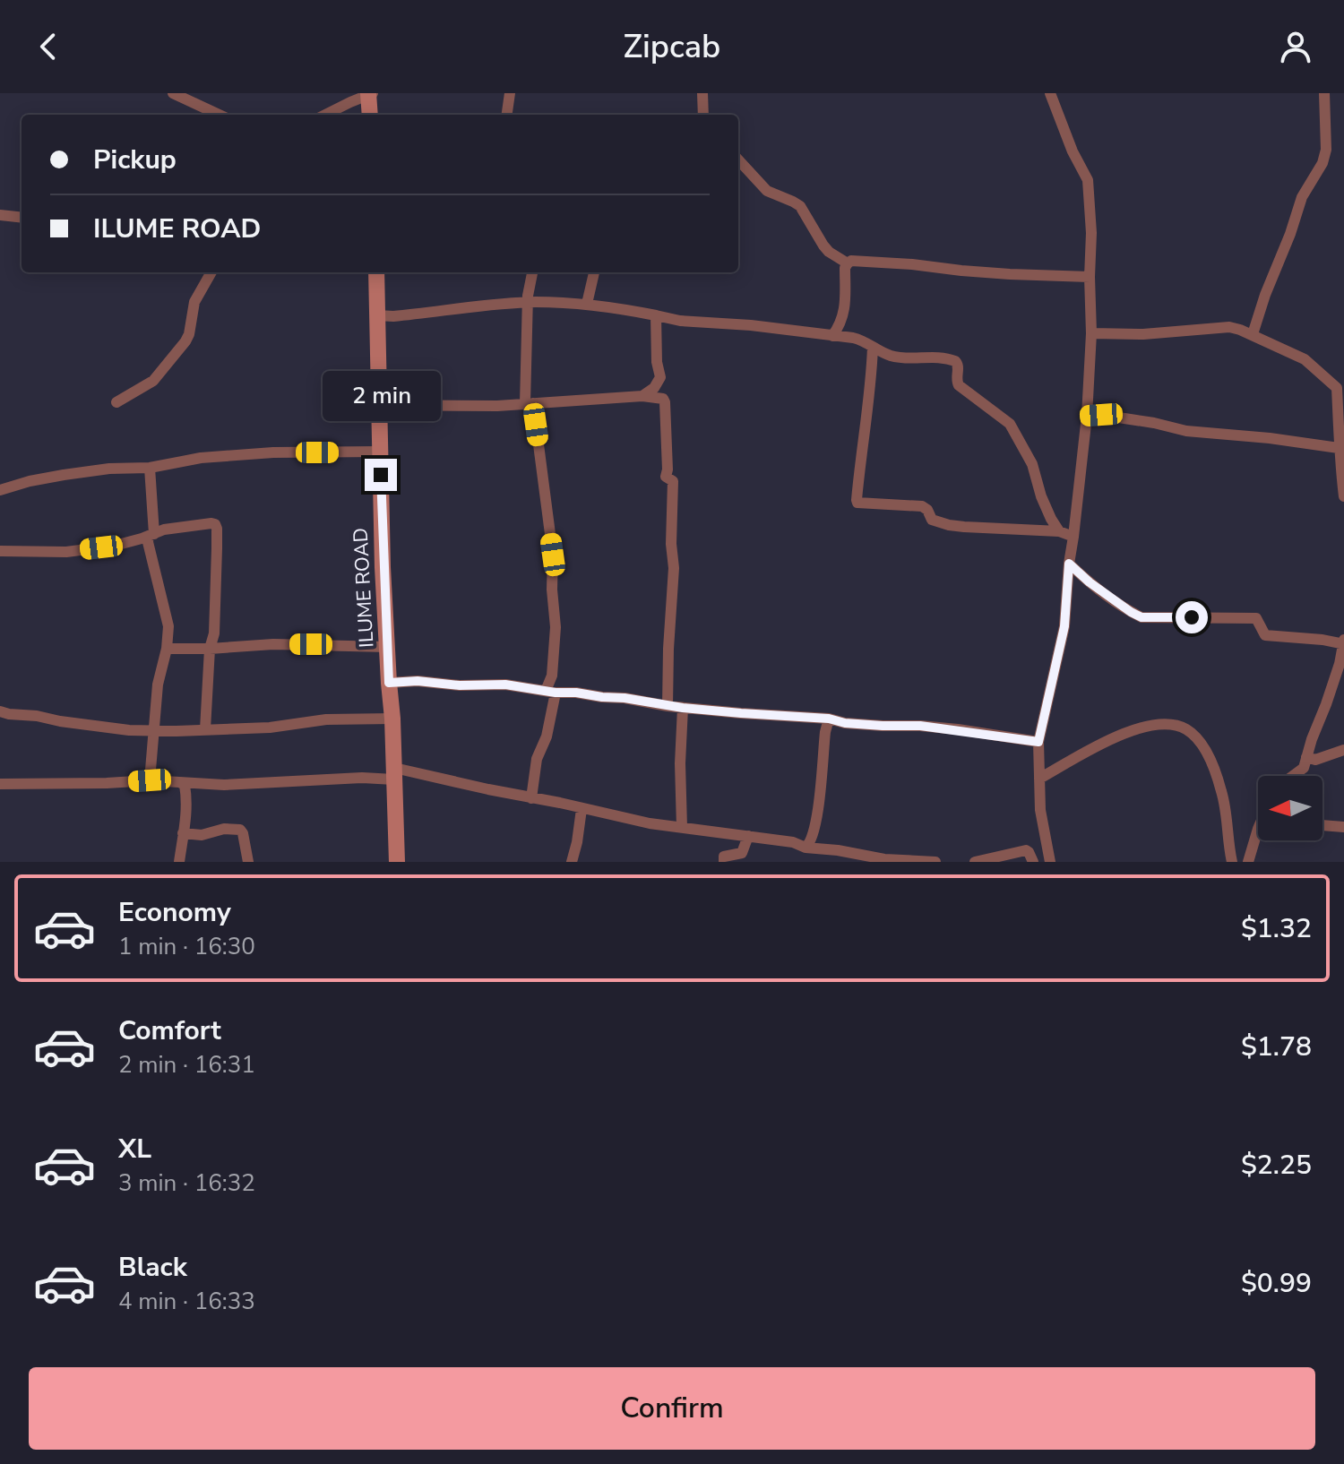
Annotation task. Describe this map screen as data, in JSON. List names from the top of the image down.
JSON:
{
  "streets": {
    "street": ["ILUME ROAD"]
  },
  "north": "left",
  "page": {
    "header": "Zipcab",
    "banner": ["Pickup", "ILUME ROAD"],
    "bubble": "2 min",
    "list": [
      {
        "name": "Economy",
        "note": "1 min · 16:30",
        "value": "$1.32"
      },
      {
        "name": "Comfort",
        "note": "2 min · 16:31",
        "value": "$1.78"
      },
      {
        "name": "XL",
        "note": "3 min · 16:32",
        "value": "$2.25"
      },
      {
        "name": "Black",
        "note": "4 min · 16:33",
        "value": "$0.99"
      }
    ],
    "buttons": "Confirm"
  }
}
